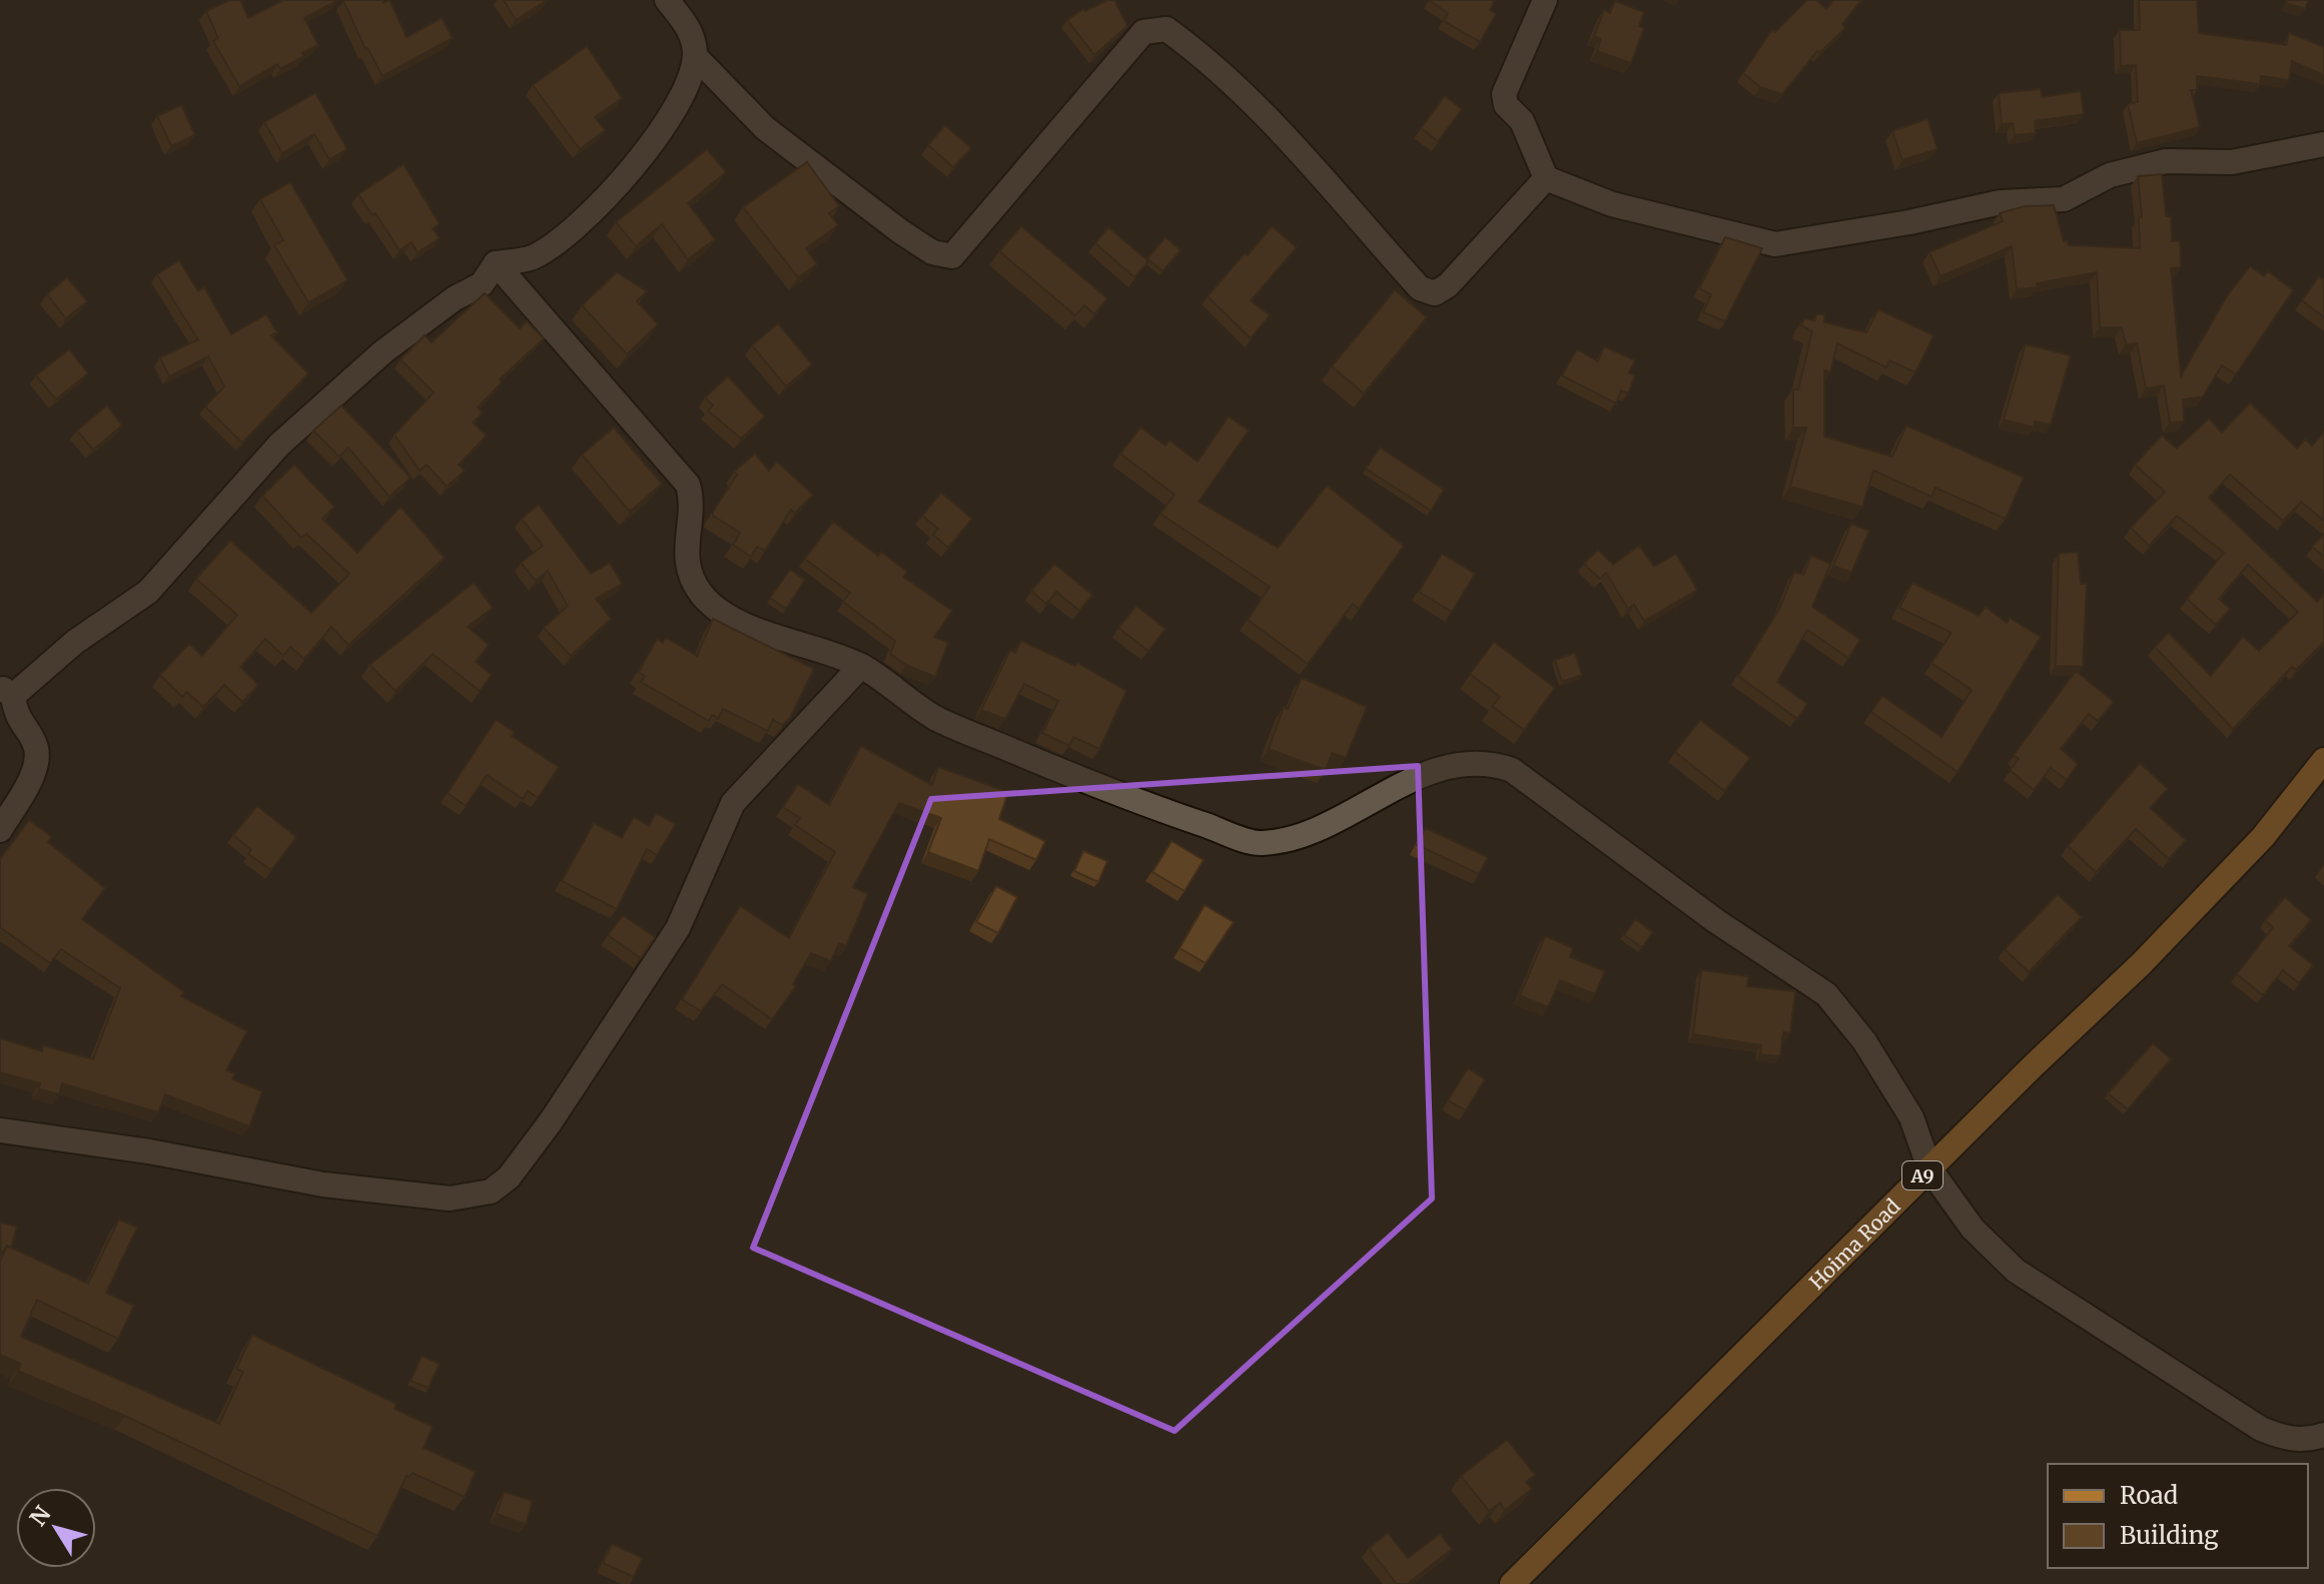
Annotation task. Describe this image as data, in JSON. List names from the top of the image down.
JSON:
{
  "streets": {
    "main road": ["A9", "Hoima Road"]
  },
  "legend": ["Road", "Building"],
  "north": "top left"
}
